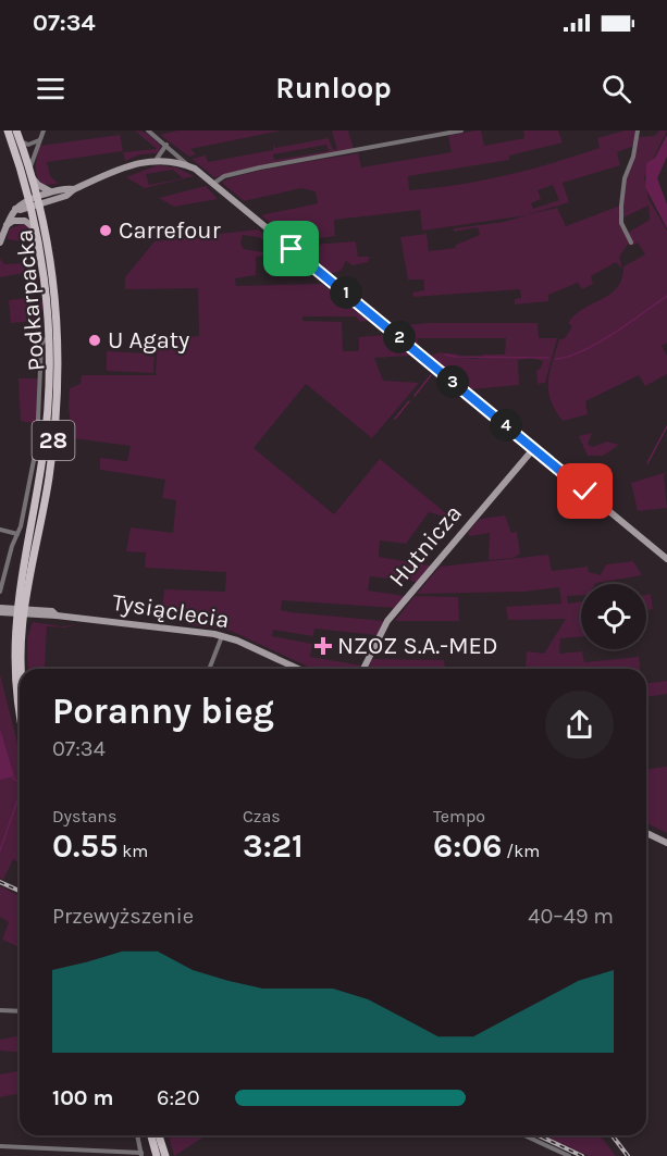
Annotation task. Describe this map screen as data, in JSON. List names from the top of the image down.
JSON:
{
  "streets": {
    "main road": [
      "Podkarpacka",
      "28",
      "Hutnicza",
      "Tysiąclecia"
    ]
  },
  "crossings": [
    ["Podkarpacka", "28"],
    ["Podkarpacka", "Tysiąclecia"]
  ],
  "places": {
    "other": ["Carrefour", "U Agaty"],
    "health": ["NZOZ S.A.-MED"]
  },
  "page": {
    "status": "07:34",
    "header": "Runloop",
    "pins": [
      "1",
      "2",
      "3",
      "4"
    ],
    "heading": ["Poranny bieg", "07:34"],
    "stats": [
      ["Dystans", "0.55 km"],
      ["Czas", "3:21"],
      ["Tempo", "6:06 /km"]
    ],
    "chart": ["Przewyższenie", "40–49 m"],
    "list": [
      {
        "name": "100 m",
        "note": "6:20"
      }
    ]
  }
}
